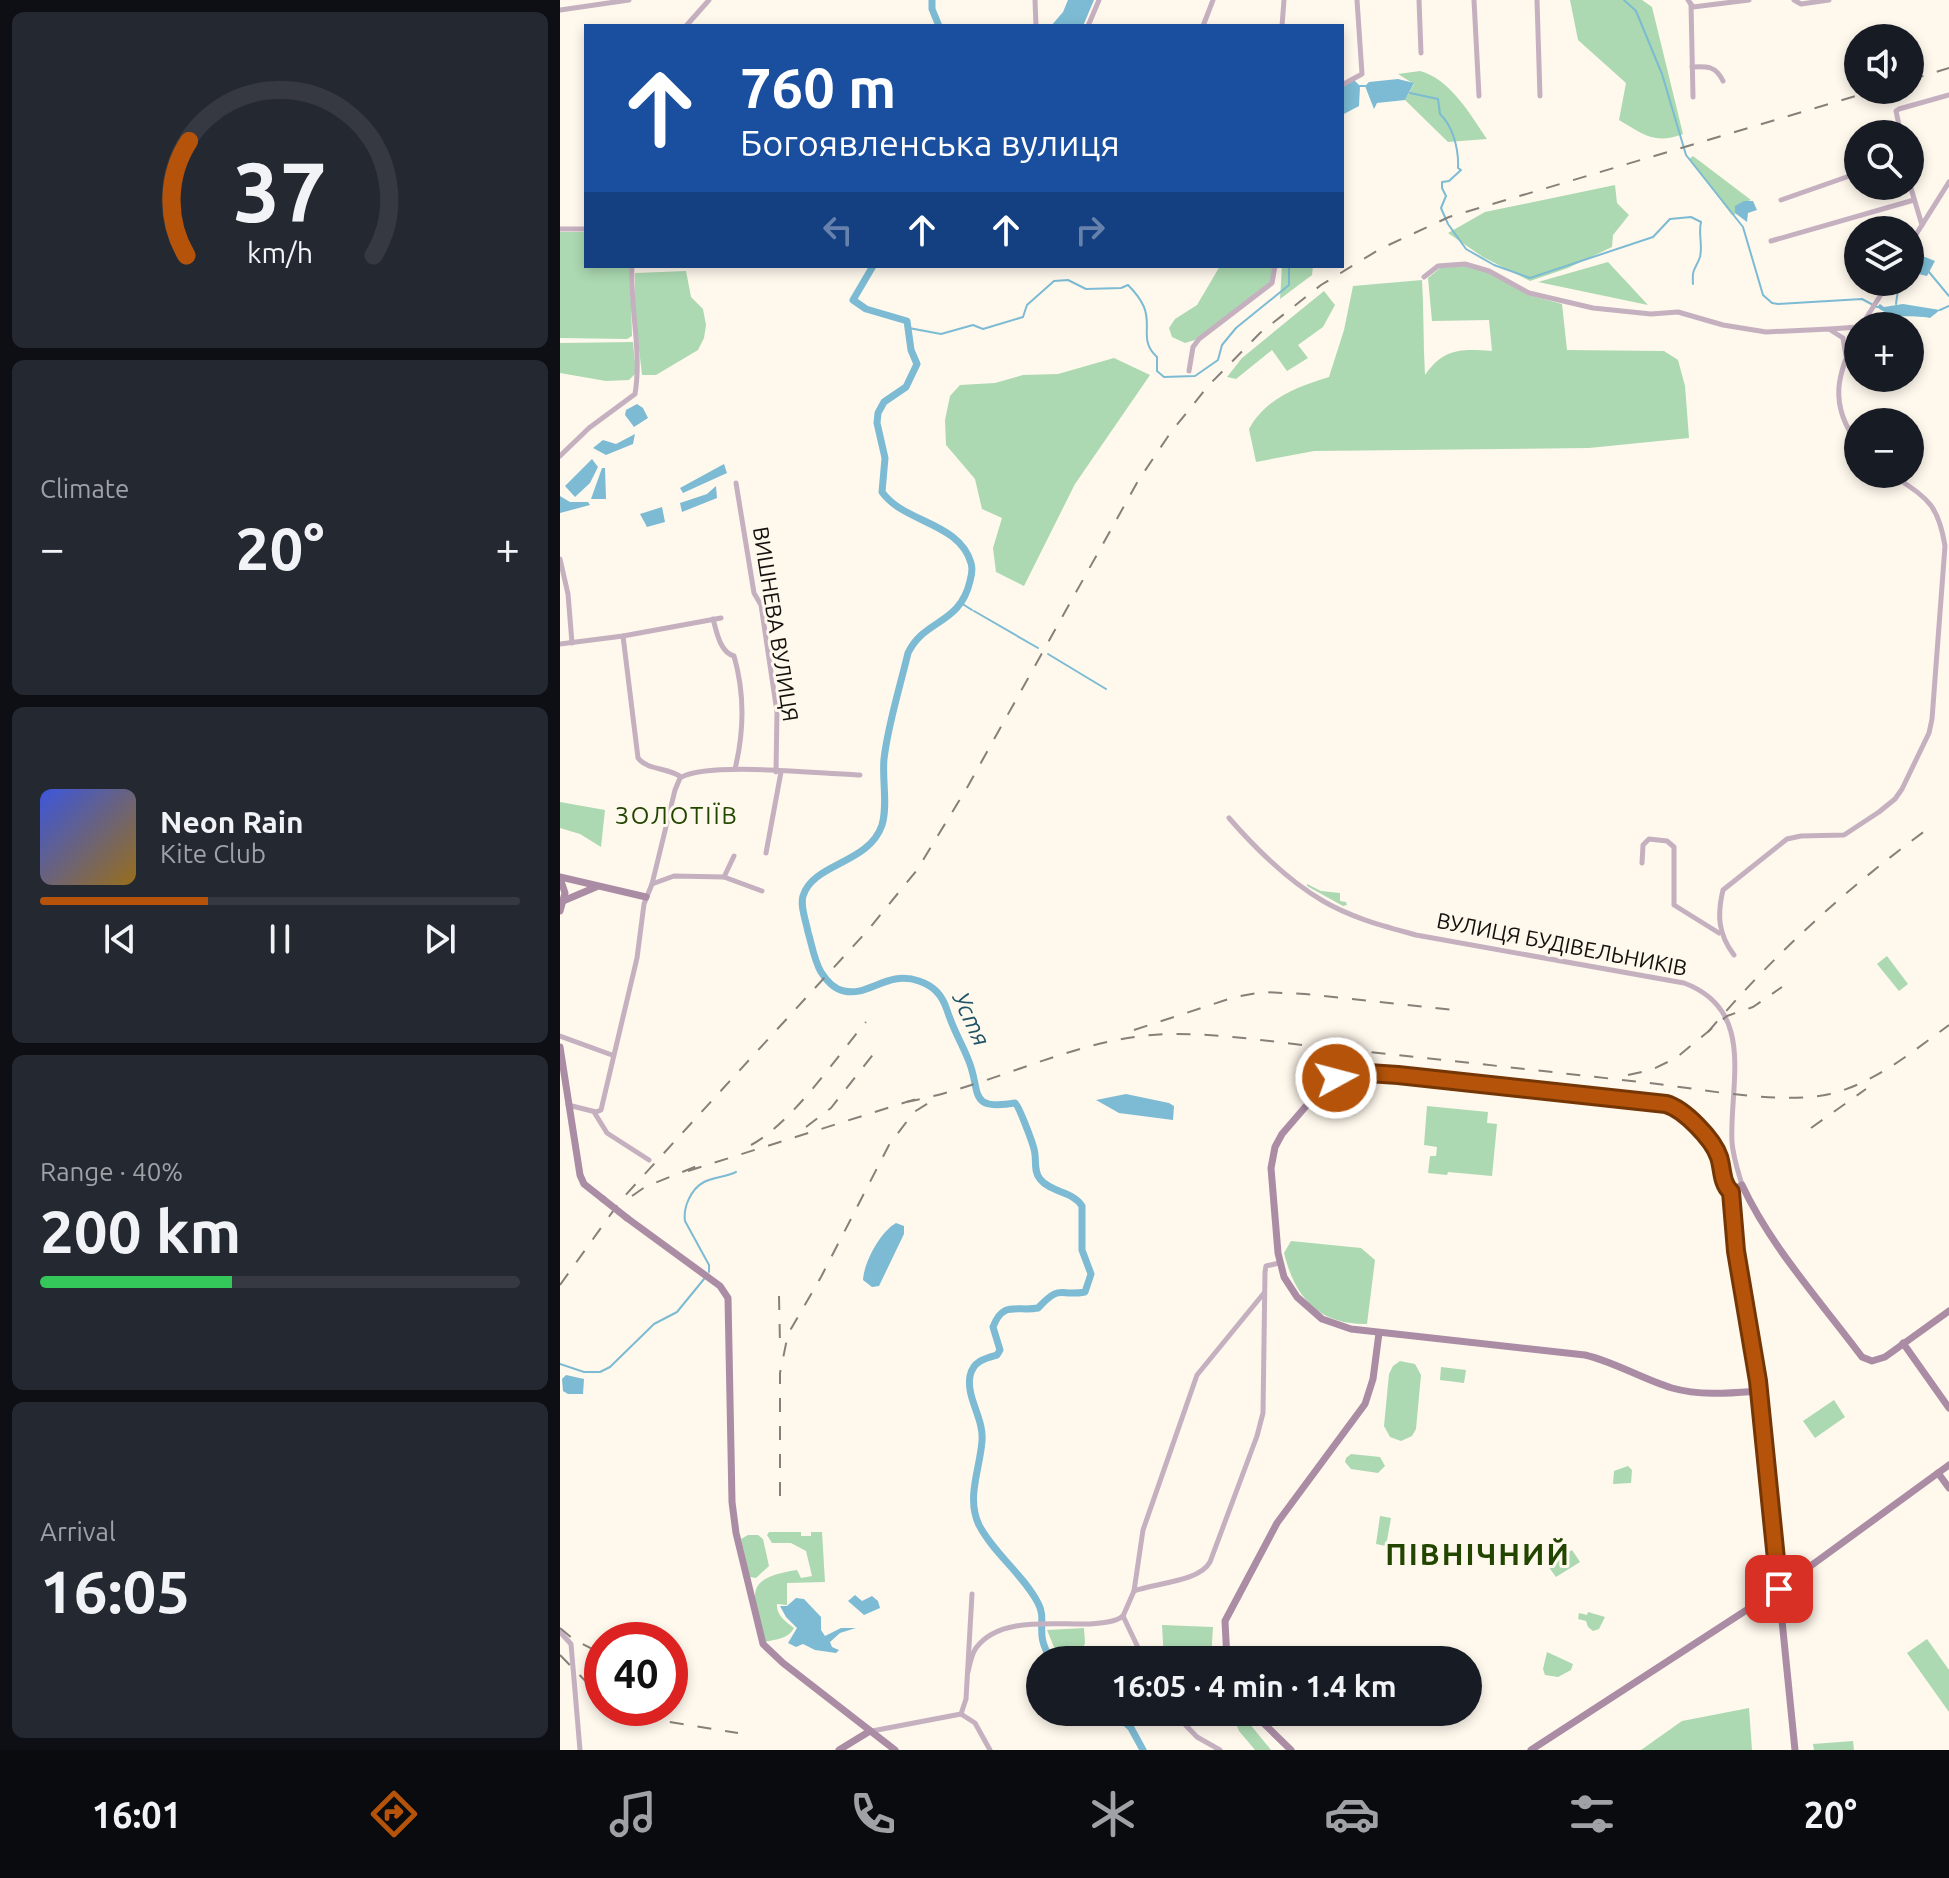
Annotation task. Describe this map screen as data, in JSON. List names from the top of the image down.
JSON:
{
  "streets": {
    "street": ["ВИШНЕВА ВУЛИЦЯ", "ВУЛИЦЯ БУДІВЕЛЬНИКІВ"]
  },
  "districts": ["ЗОЛОТІЇВ", "ПІВНІЧНИЙ"],
  "water": ["Устя"],
  "page": {
    "map_buttons": ["+", "−"],
    "turn": ["760 m", "Богоявленська вулиця"],
    "tile": [
      "Climate",
      ["Range · 40%", "200 km"],
      ["Arrival", "16:05"]
    ],
    "heat": ["−", "20°", "+"],
    "song": ["Neon Rain", "Kite Club"],
    "limit": "40",
    "trip": "16:05 · 4 min · 1.4 km",
    "tabs": ["16:01", "20°"],
    "gauge": ["37", "km/h"]
  }
}
